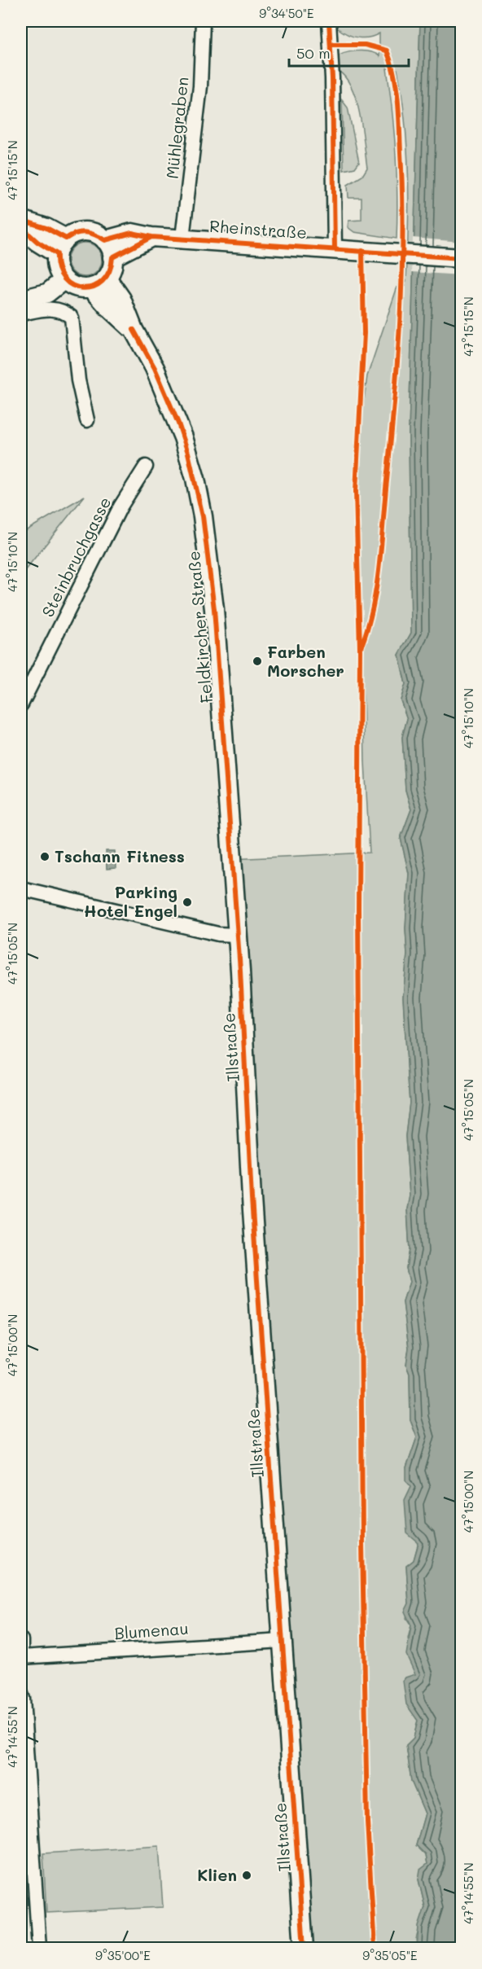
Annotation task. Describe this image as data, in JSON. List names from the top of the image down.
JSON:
{
  "streets": {
    "main road": ["Rheinstraße", "Feldkircher Straße", "Illstraße"],
    "street": ["Mühlegraben", "Steinbruchgasse", "Blumenau"]
  },
  "crossings": [
    ["Mühlegraben", "Rheinstraße"],
    ["Rheinstraße", "Feldkircher Straße"],
    ["Feldkircher Straße", "Illstraße"],
    ["Illstraße", "Blumenau"]
  ],
  "places": [
    "Farben Morscher",
    "Tschann Fitness",
    "Parking Hotel Engel",
    "Klien"
  ],
  "scale_bar": "50 m",
  "coordinates": [
    "9°34'50\"E",
    "47°15'15\"N",
    "47°15'10\"N",
    "47°15'05\"N",
    "47°15'00\"N",
    "47°14'55\"N",
    "9°35'00\"E",
    "9°35'05\"E"
  ]
}
